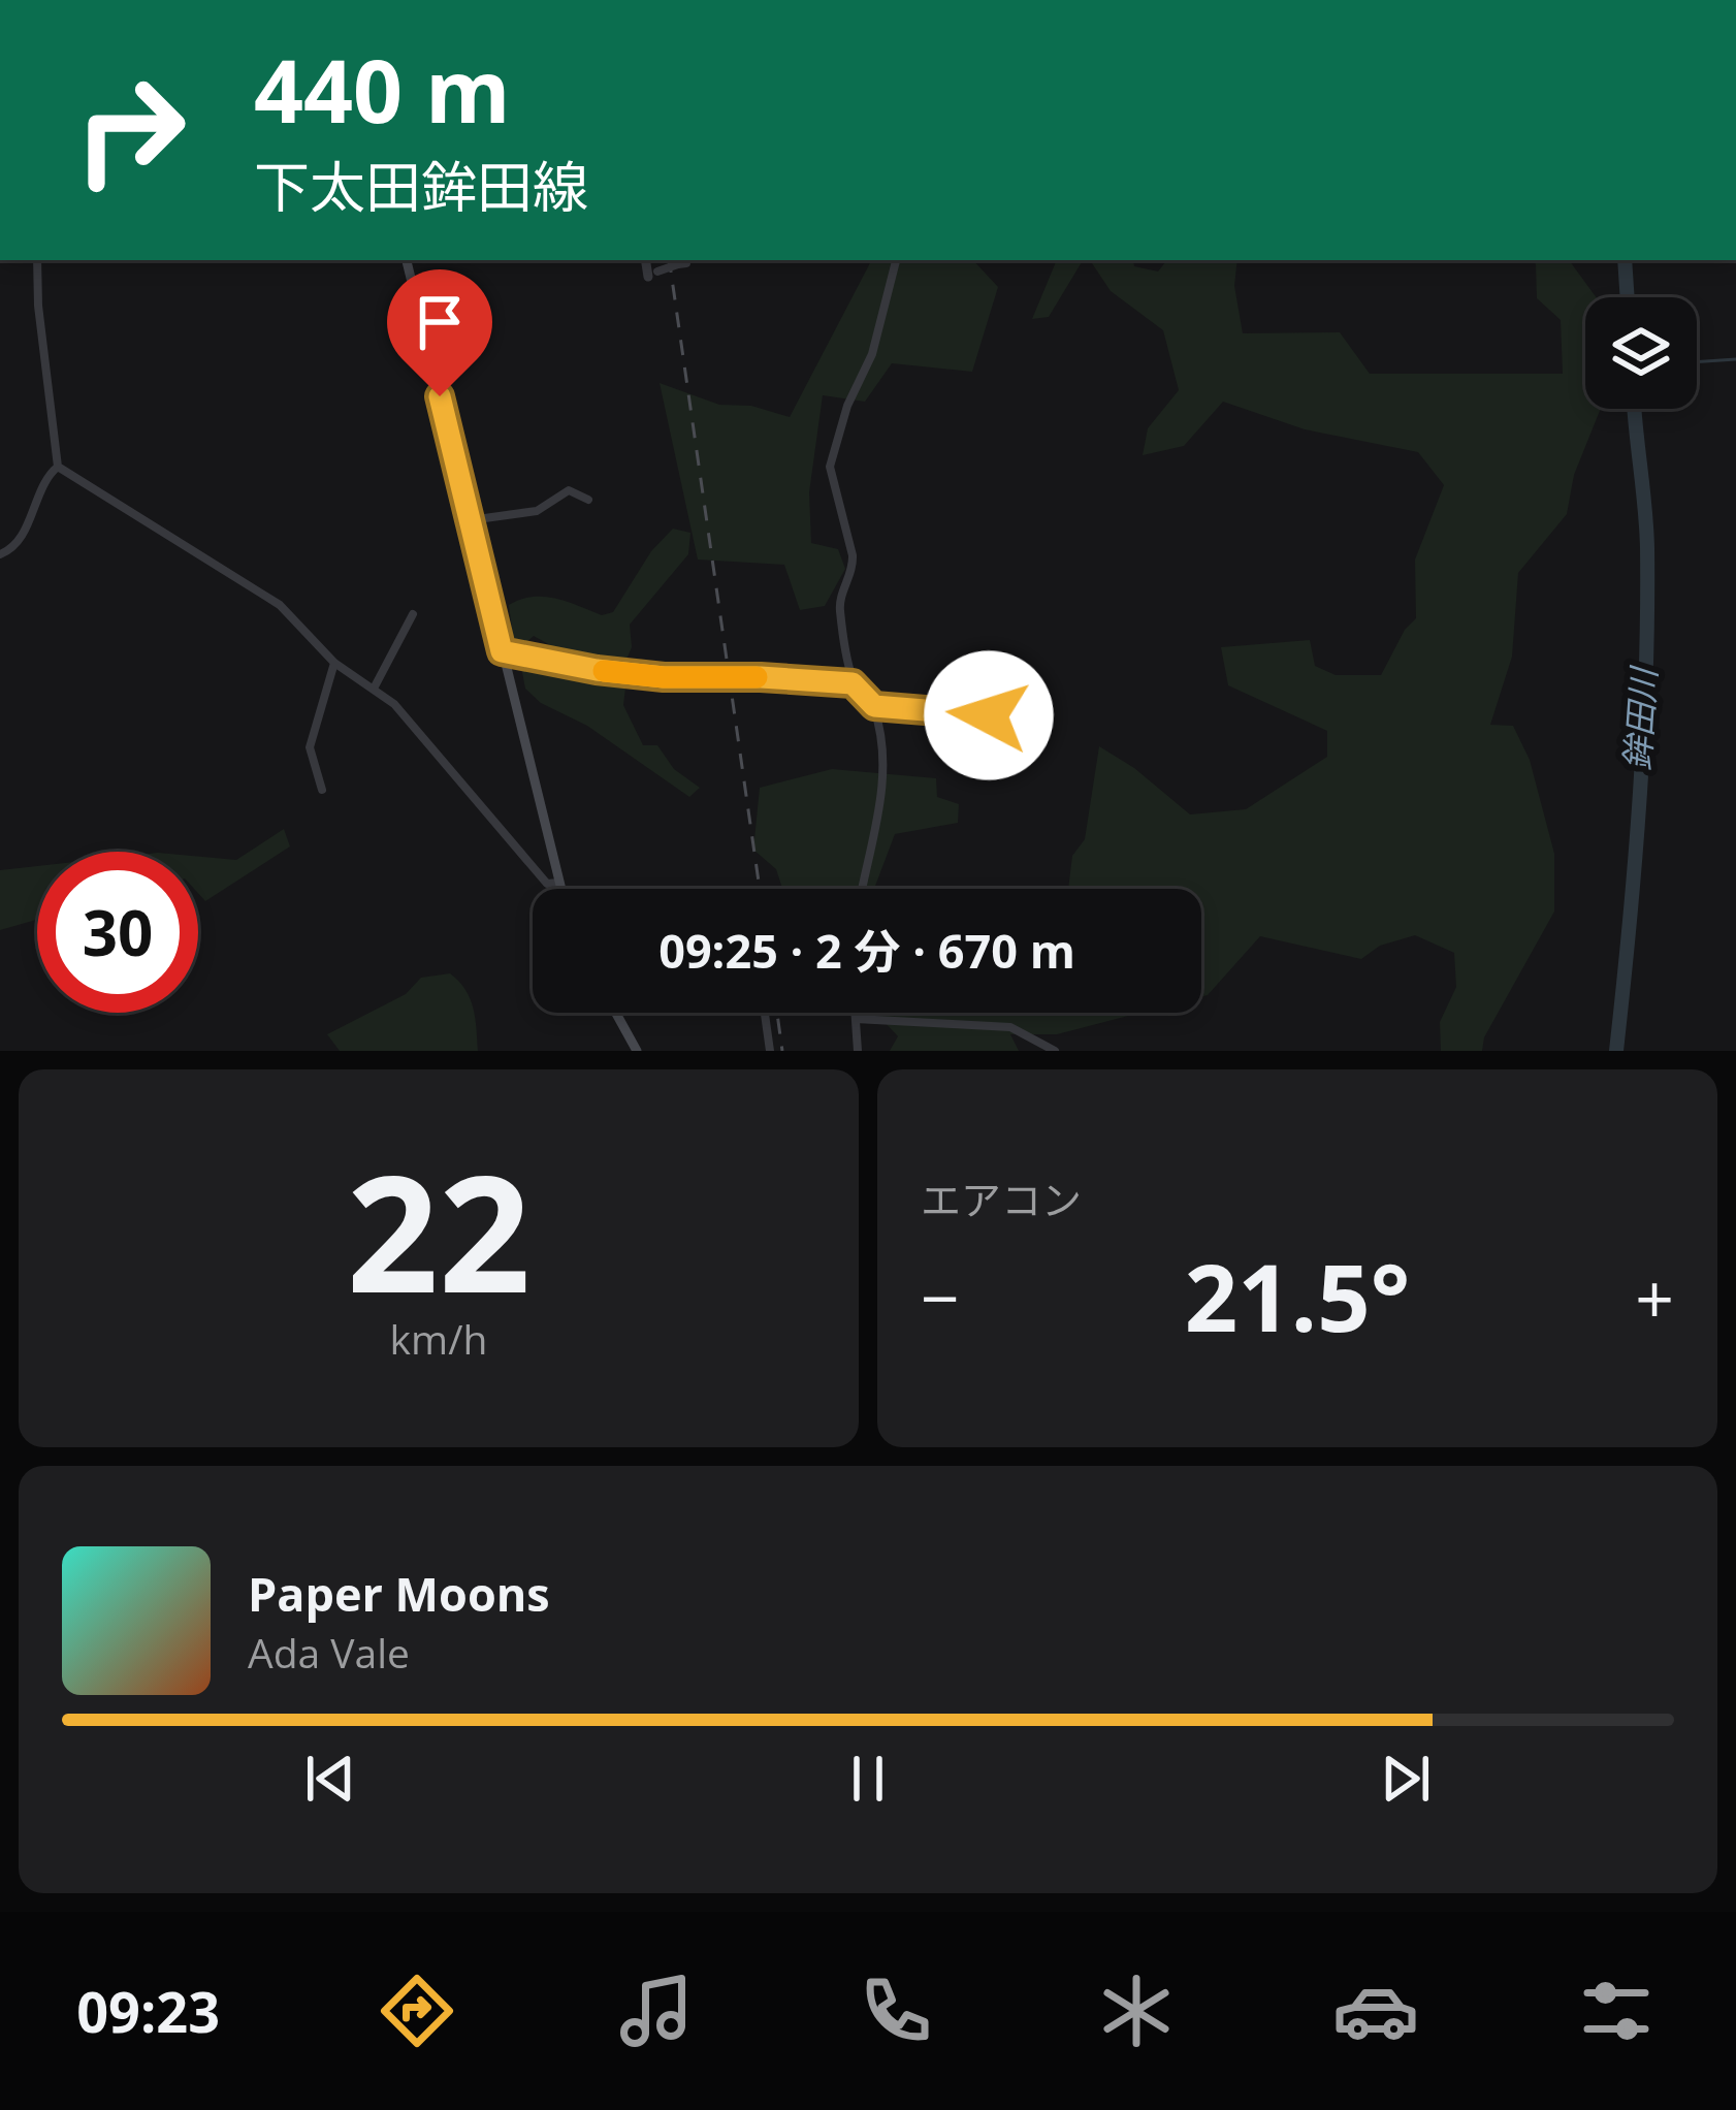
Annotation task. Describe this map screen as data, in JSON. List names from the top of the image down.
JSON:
{
  "water": ["鉾田川"],
  "page": {
    "turn": ["440 m", "下太田鉾田線"],
    "limit": "30",
    "trip": "09:25 · 2 分 · 670 m",
    "tile": [
      ["22", "km/h"],
      "エアコン"
    ],
    "heat": ["−", "21.5°", "+"],
    "song": ["Paper Moons", "Ada Vale"],
    "tabs": "09:23"
  }
}
